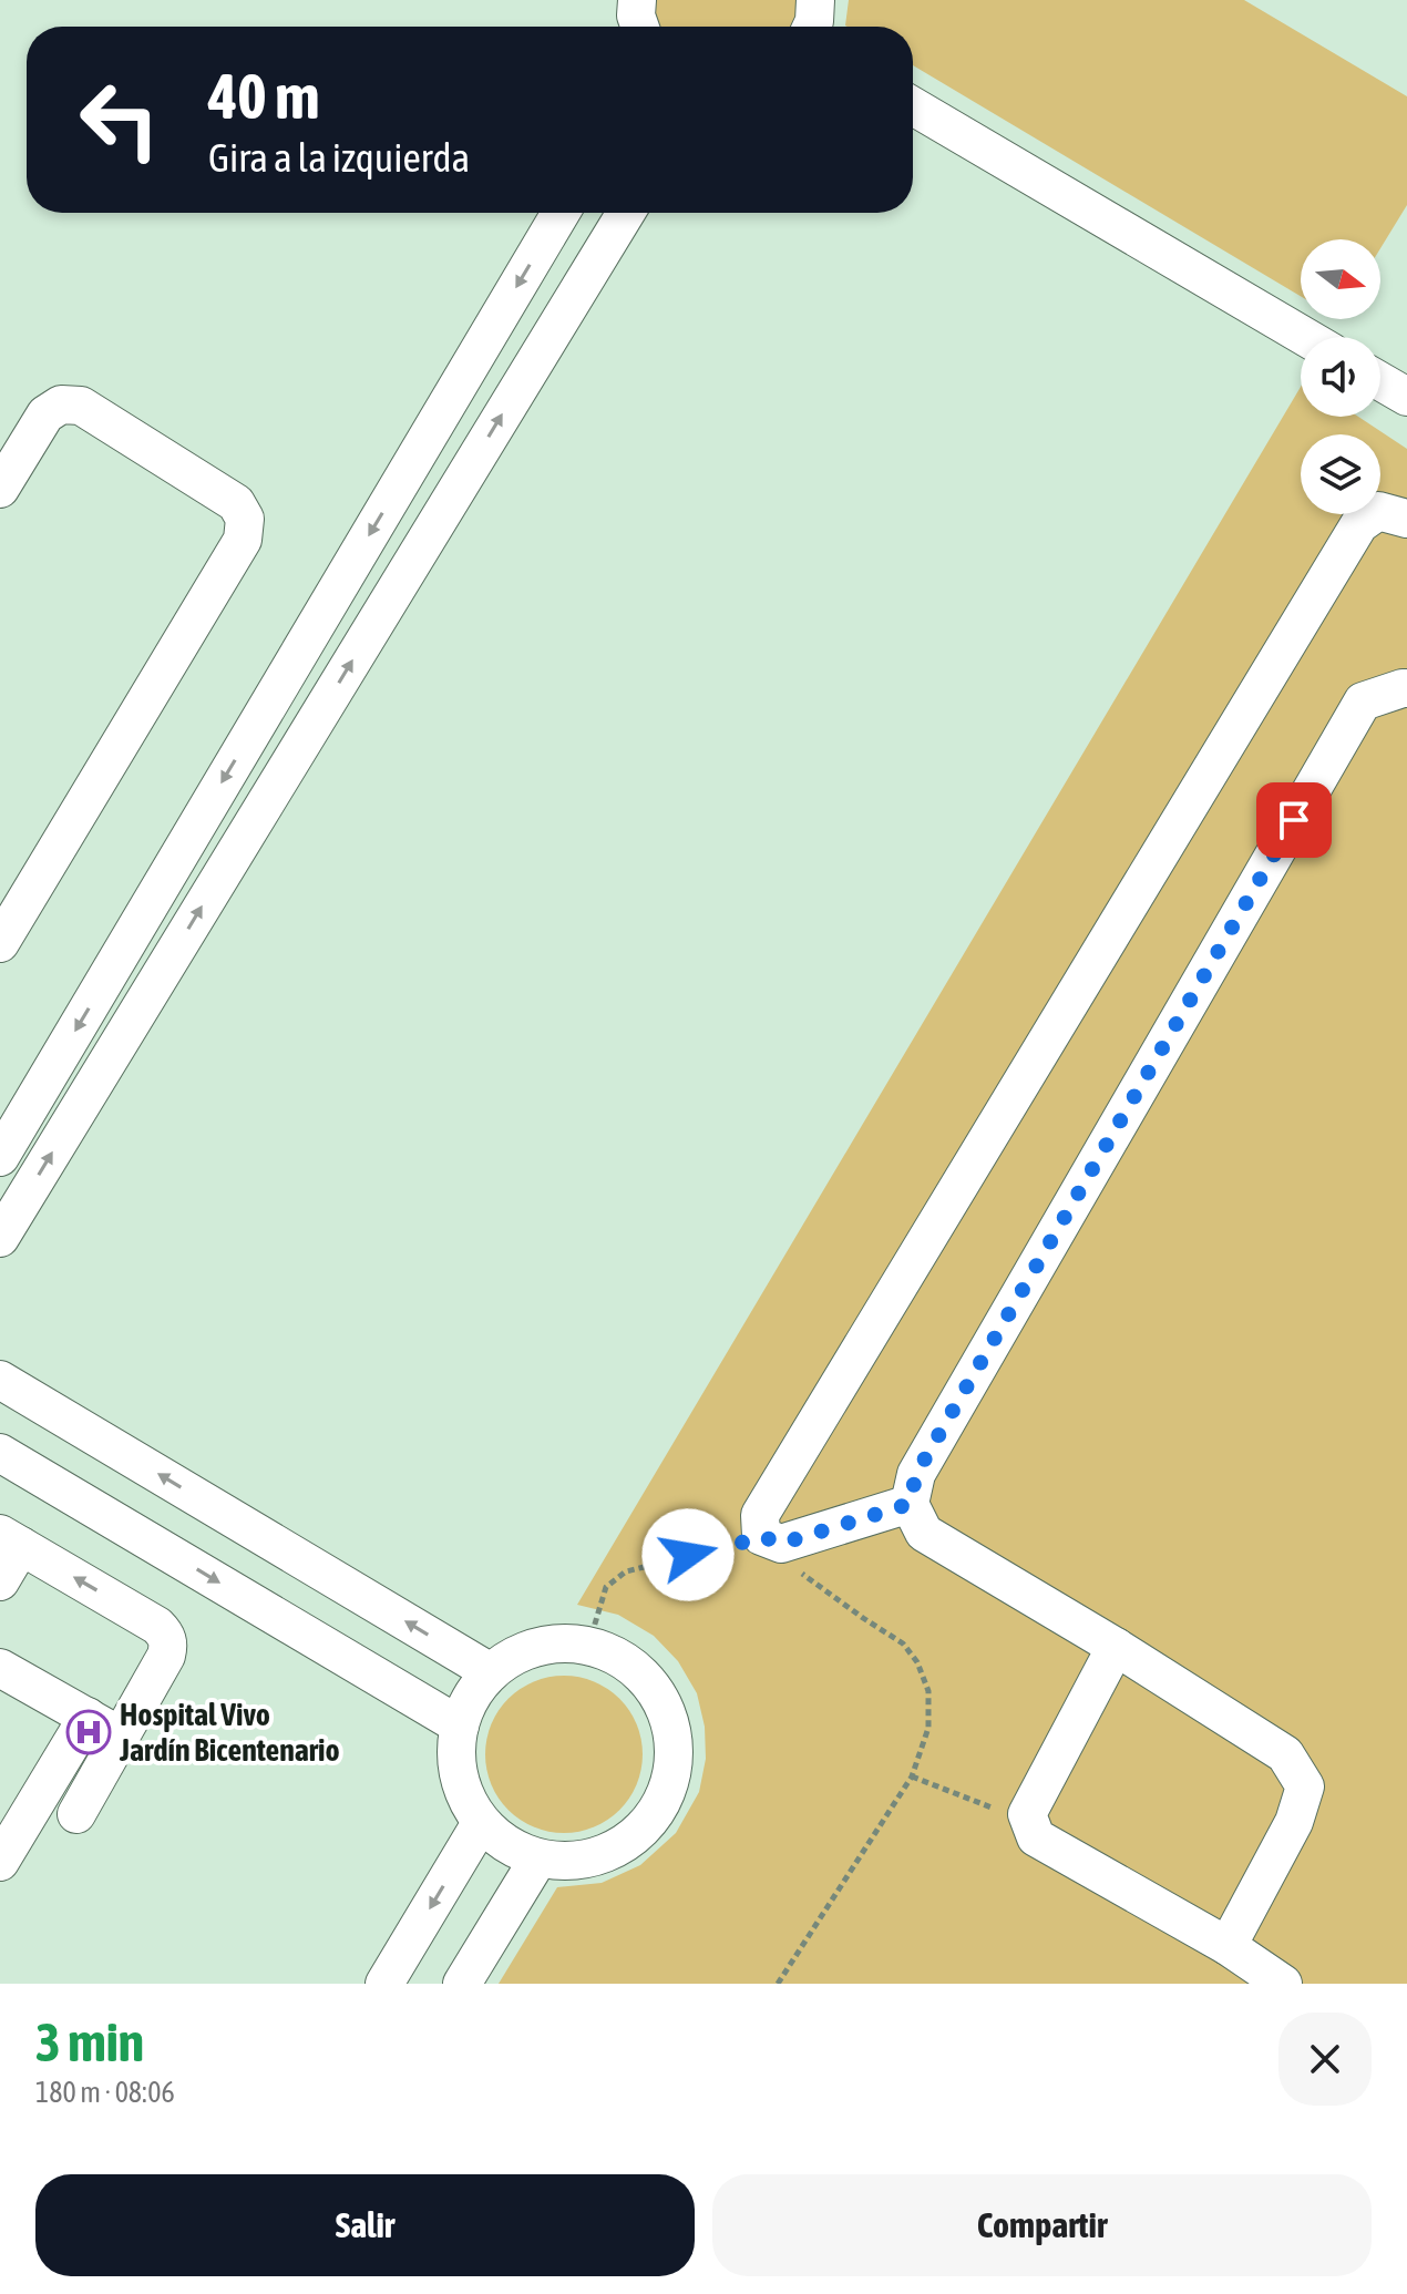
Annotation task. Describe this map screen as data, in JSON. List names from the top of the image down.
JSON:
{
  "places": {
    "hospital": ["Hospital Vivo Jardín Bicentenario"]
  },
  "north": "right",
  "page": {
    "turn": ["40 m", "Gira a la izquierda"],
    "heading": ["3 min", "180 m · 08:06"],
    "buttons": ["Salir", "Compartir"]
  }
}
